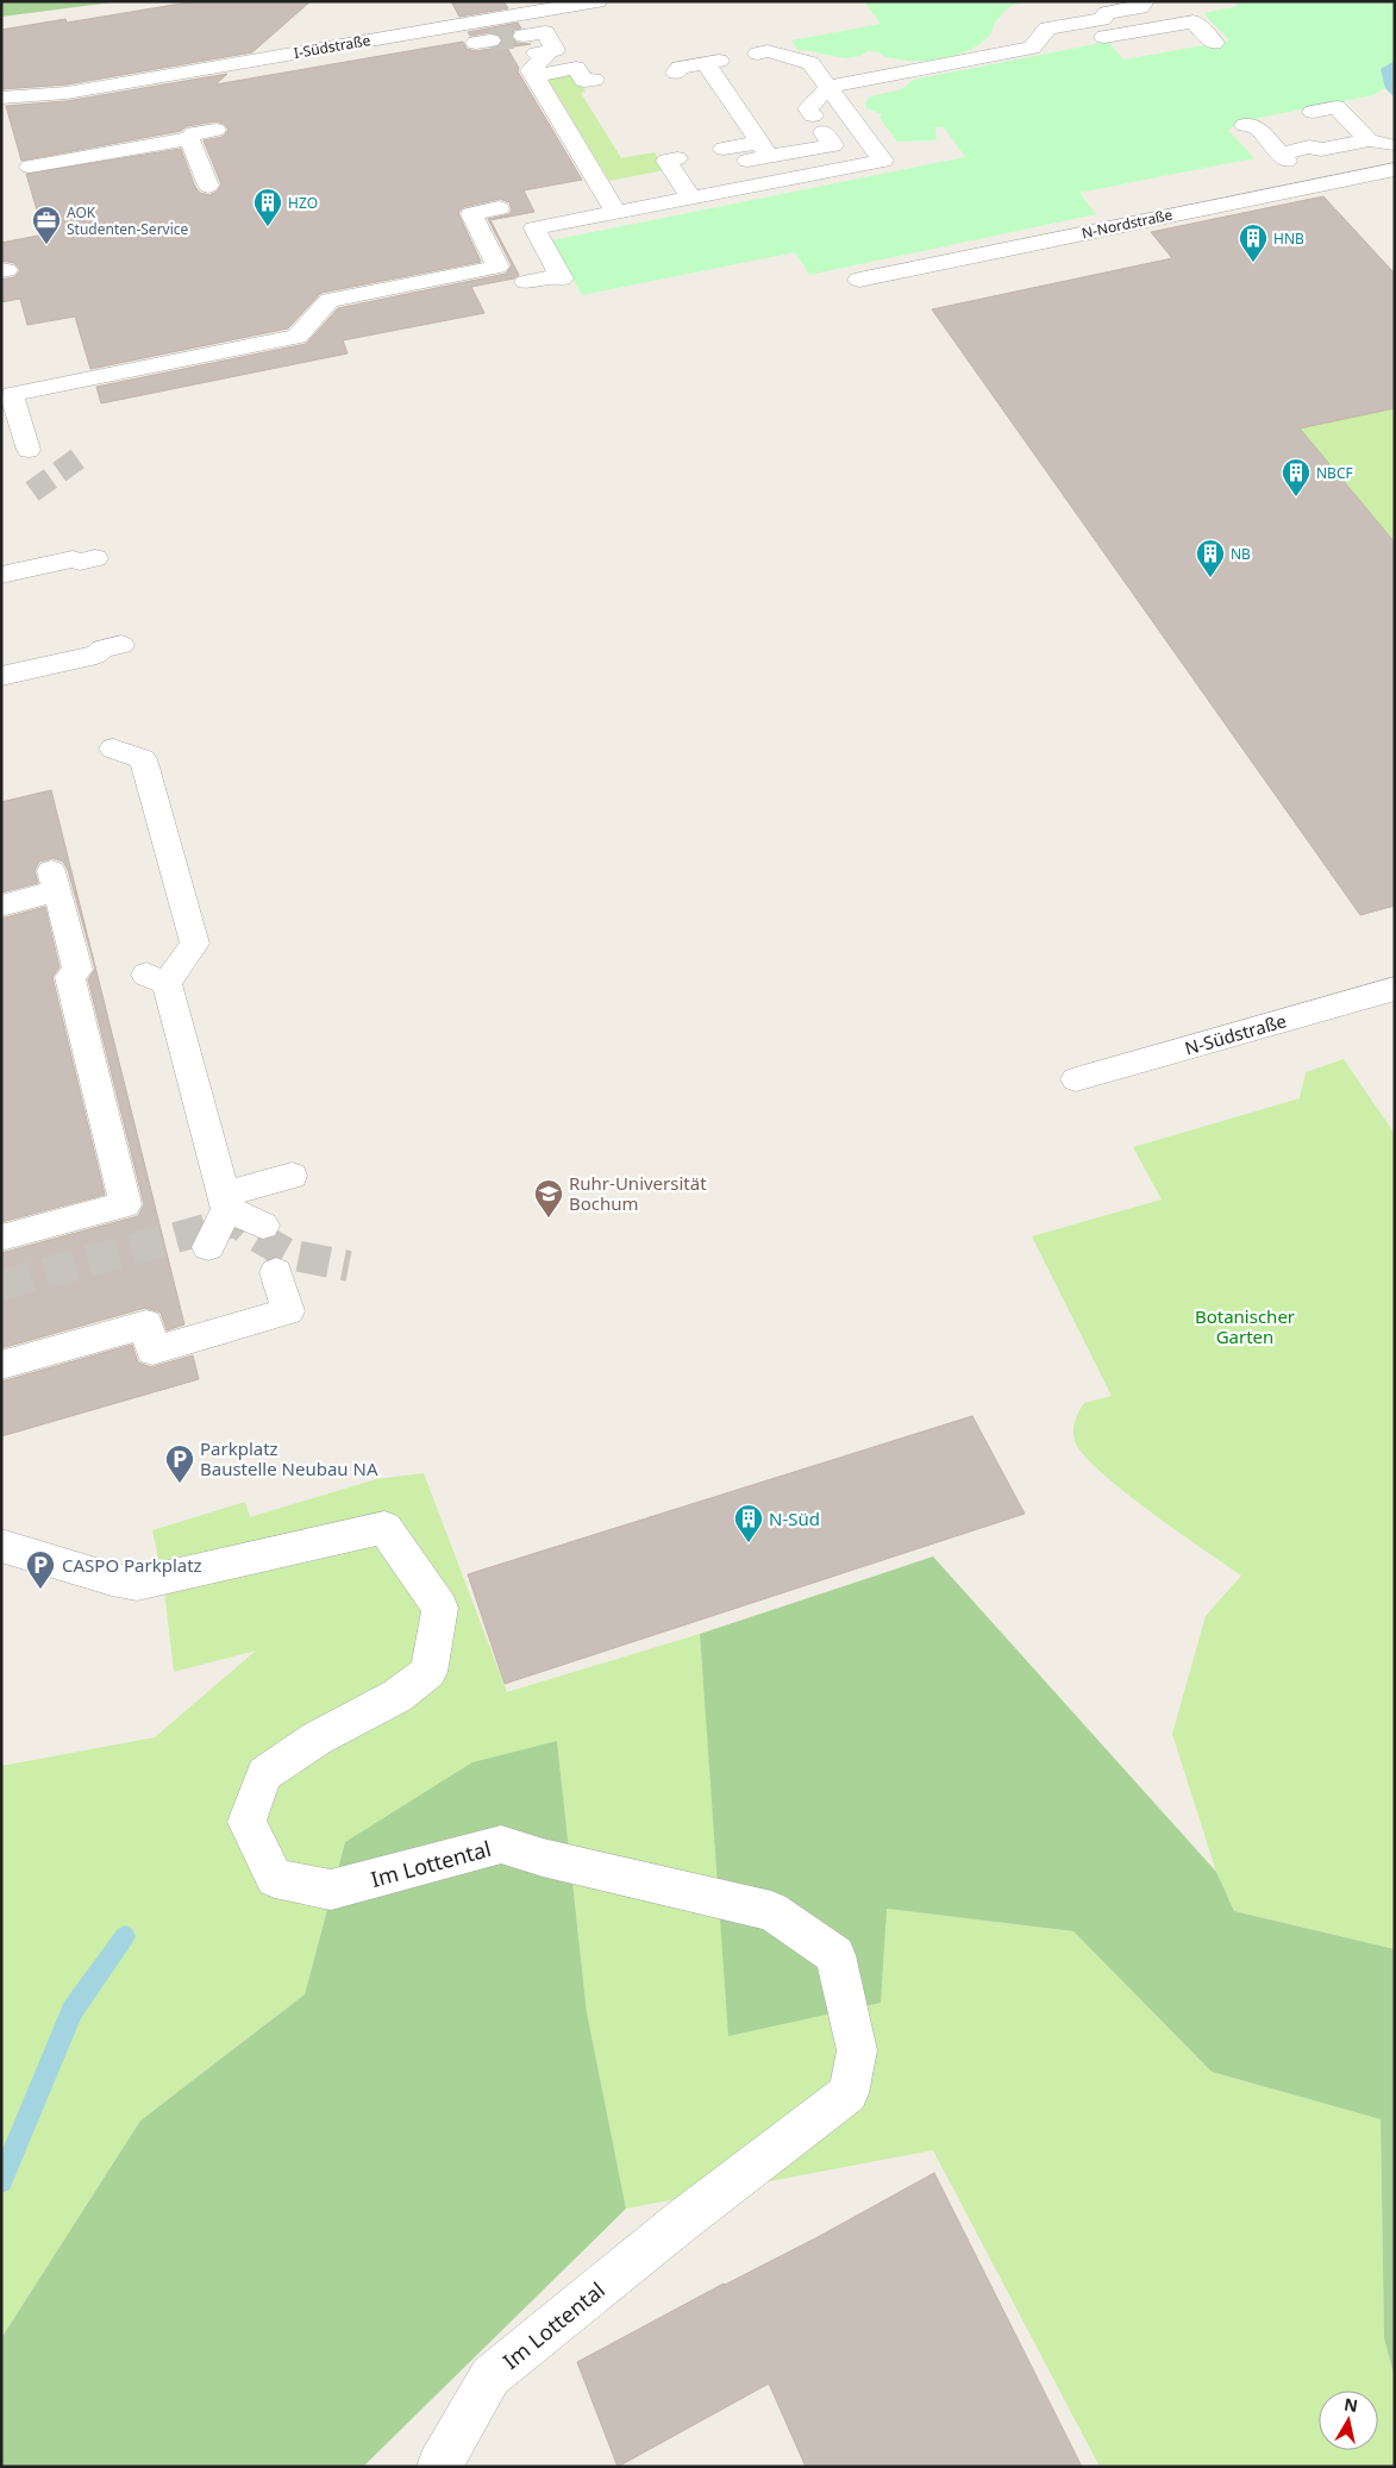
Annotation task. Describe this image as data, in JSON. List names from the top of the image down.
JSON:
{
  "streets": {
    "street": [
      "I-Südstraße",
      "N-Nordstraße",
      "N-Südstraße",
      "Im Lottental"
    ]
  },
  "parks": ["Botanischer Garten"],
  "places": {
    "building": [
      "HZO",
      "HNB",
      "NBCF",
      "NB",
      "N-Süd"
    ],
    "office": ["AOK Studenten-Service"],
    "school or university": ["Ruhr-Universität Bochum"],
    "parking": ["Parkplatz Baustelle Neubau NA", "CASPO Parkplatz"]
  },
  "north": "top"
}
